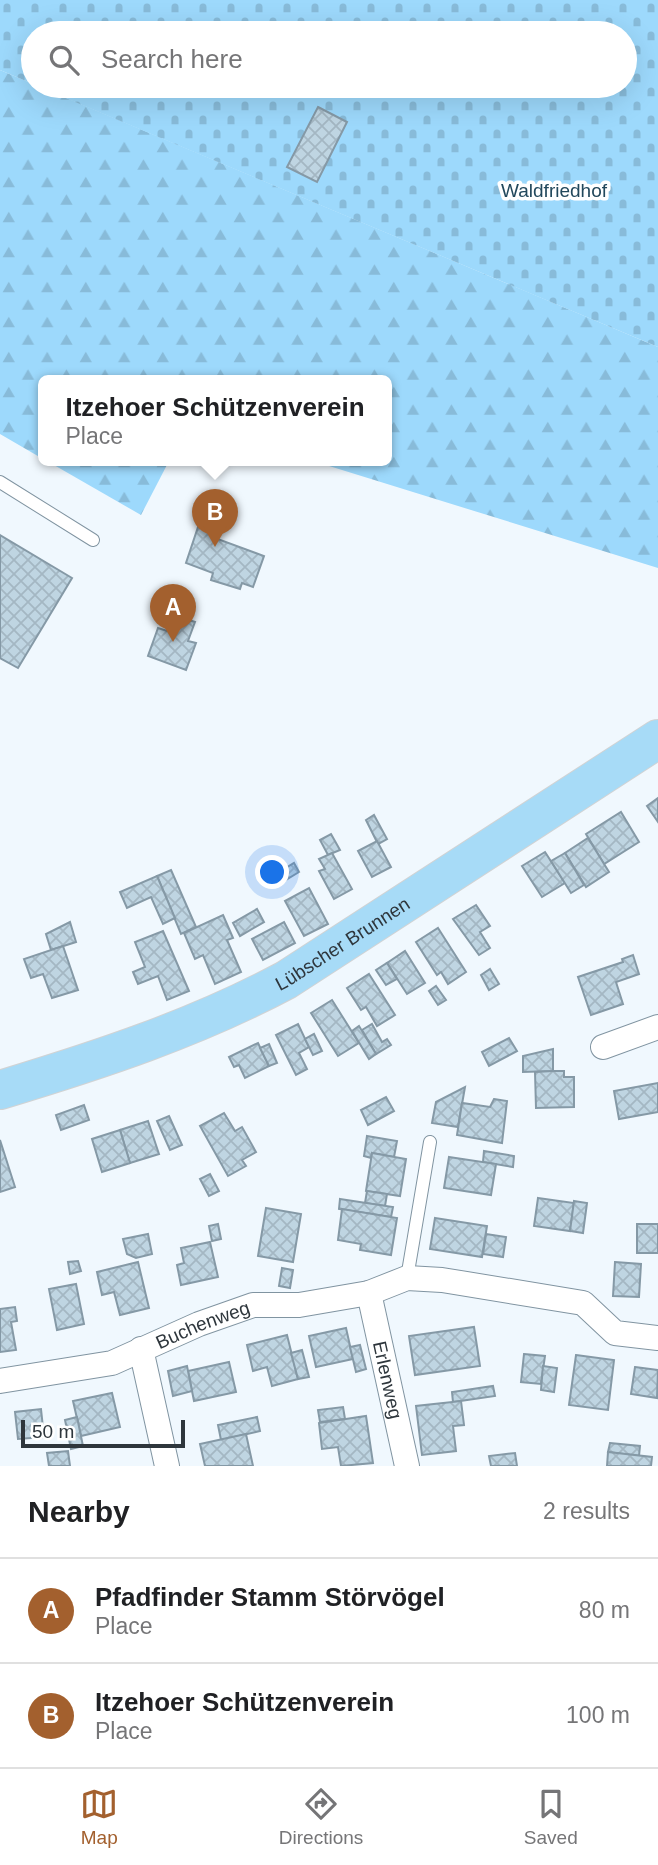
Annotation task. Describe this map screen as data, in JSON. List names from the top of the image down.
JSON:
{
  "streets": {
    "main road": ["Lübscher Brunnen"],
    "street": ["Buchenweg", "Erlenweg"]
  },
  "crossings": [
    ["Buchenweg", "Erlenweg"]
  ],
  "parks": ["Waldfriedhof"],
  "scale_bar": "50 m",
  "page": {
    "search": "Search here",
    "popup": ["Itzehoer Schützenverein", "Place"],
    "pins": ["B", "A"],
    "scale": "50 m",
    "heading": ["Nearby", "2 results"],
    "list": [
      {
        "mark": "A",
        "name": "Pfadfinder Stamm Störvögel",
        "note": "Place",
        "value": "80 m"
      },
      {
        "mark": "B",
        "name": "Itzehoer Schützenverein",
        "note": "Place",
        "value": "100 m"
      }
    ],
    "nav": ["Map", "Directions", "Saved"]
  }
}
